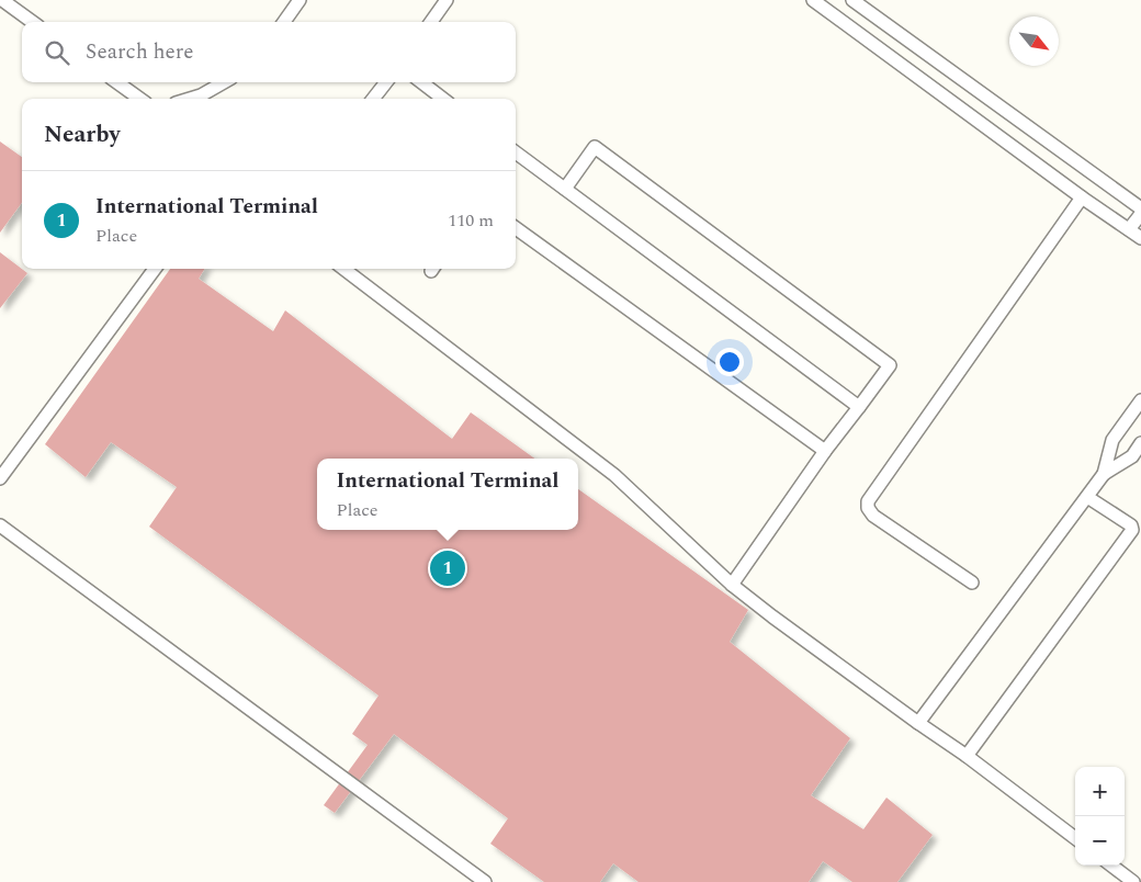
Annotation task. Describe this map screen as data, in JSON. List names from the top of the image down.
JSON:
{
  "north": "bottom right",
  "page": {
    "search": "Search here",
    "heading": "Nearby",
    "list": [
      {
        "mark": "1",
        "name": "International Terminal",
        "note": "Place",
        "value": "110 m"
      }
    ],
    "popup": ["International Terminal", "Place"],
    "pins": "1",
    "map_buttons": ["+", "−"]
  }
}
